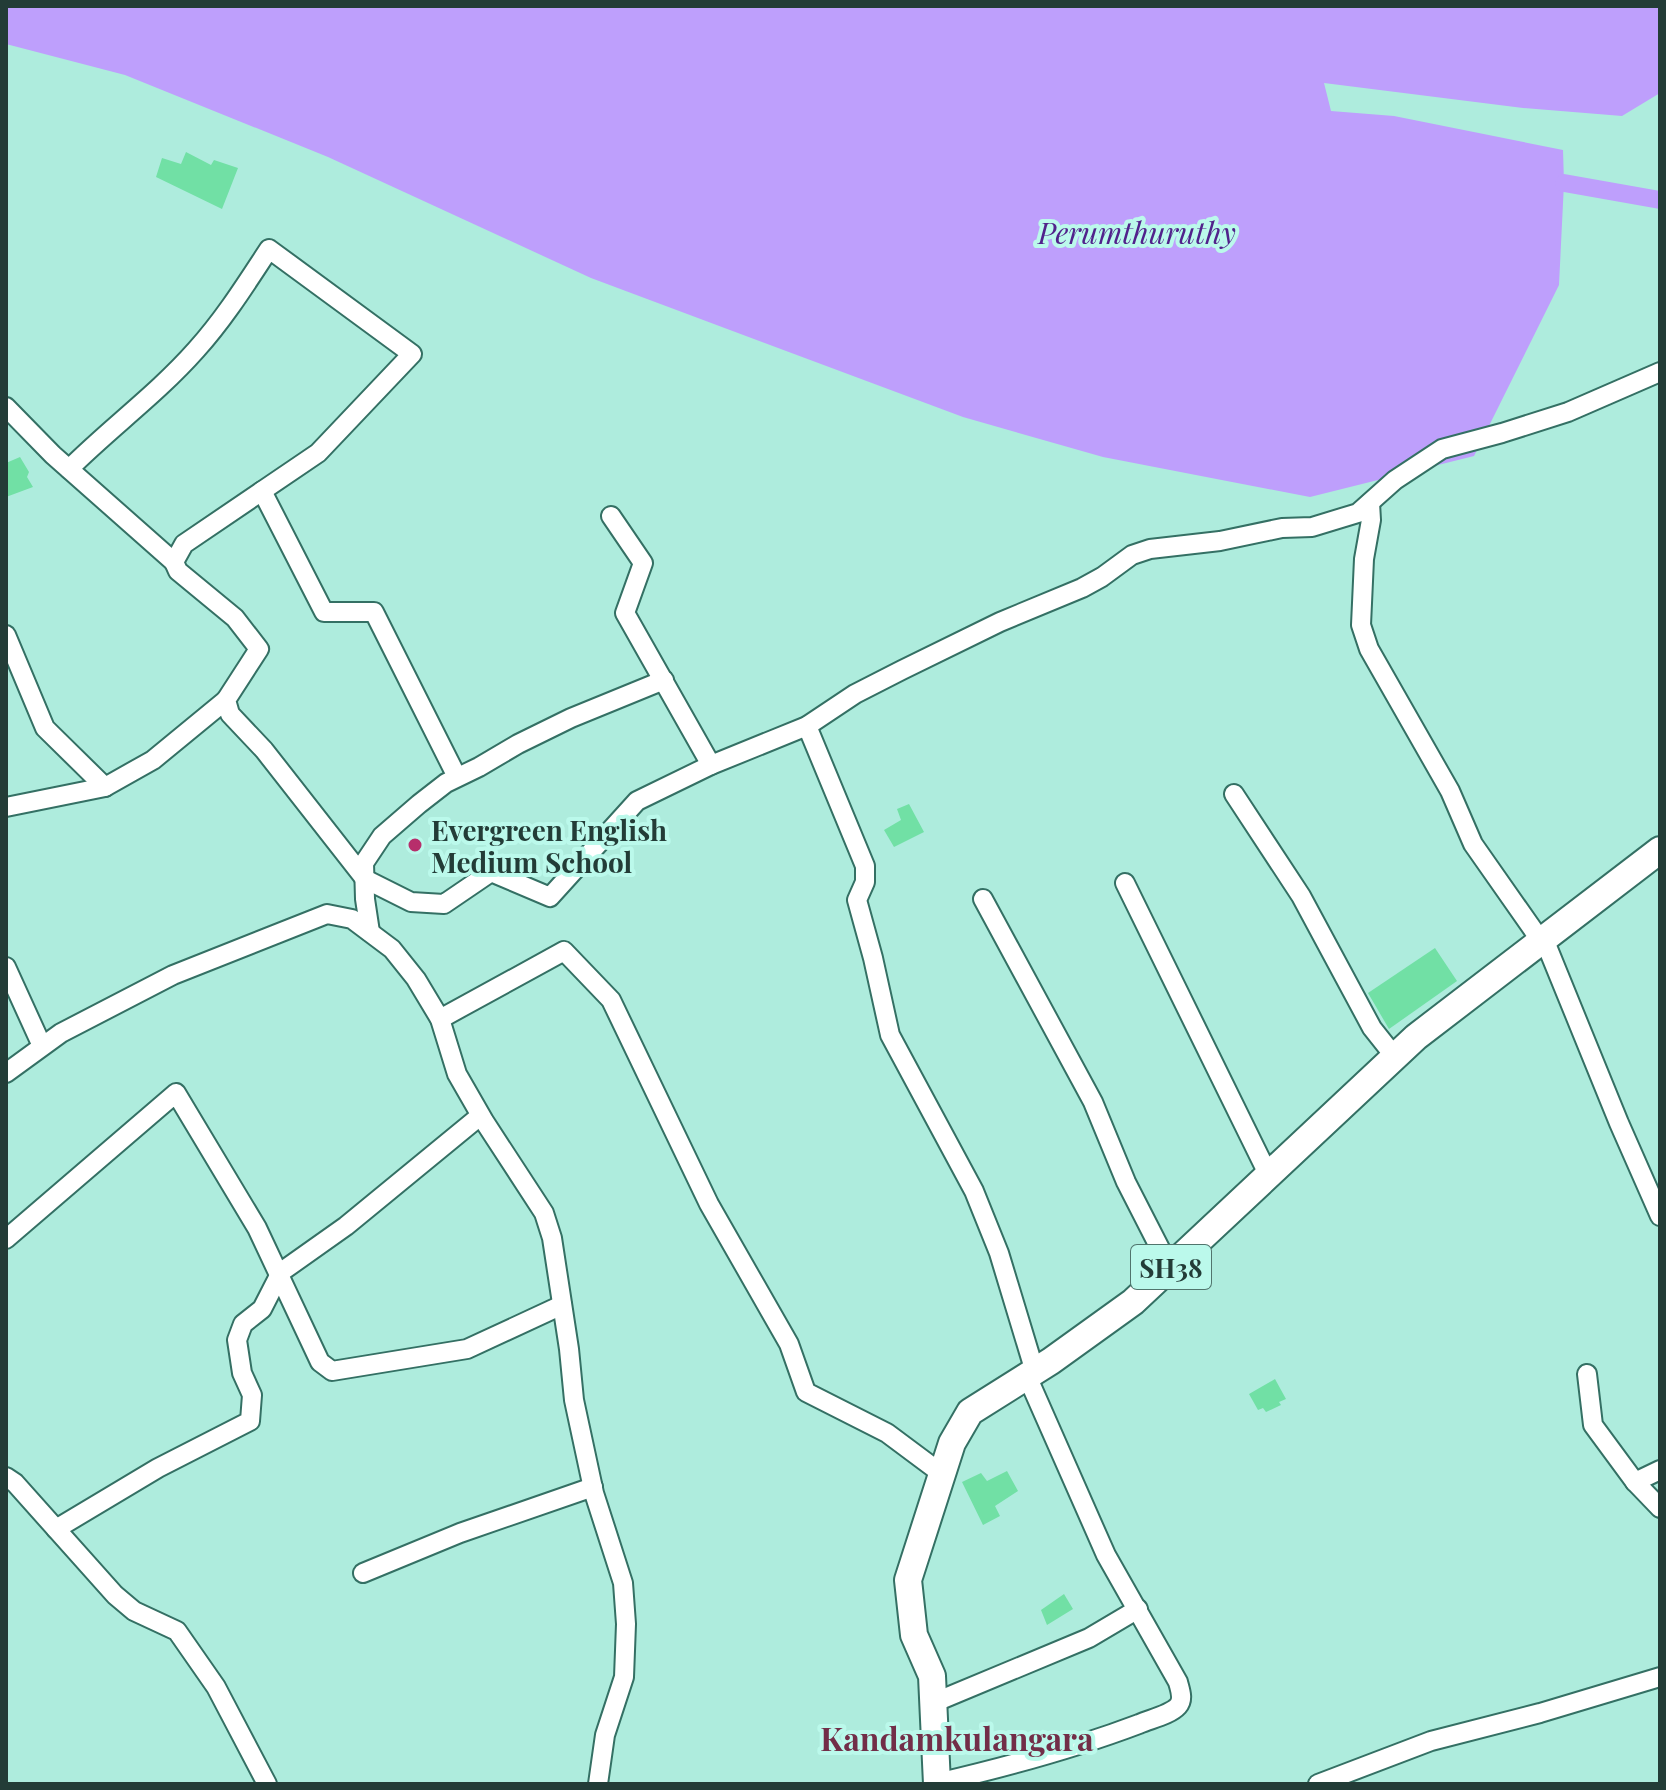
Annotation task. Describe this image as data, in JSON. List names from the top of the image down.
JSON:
{
  "streets": {
    "main road": ["SH38"]
  },
  "districts": ["Kandamkulangara"],
  "water": ["Perumthuruthy"],
  "places": ["Evergreen English Medium School"]
}
